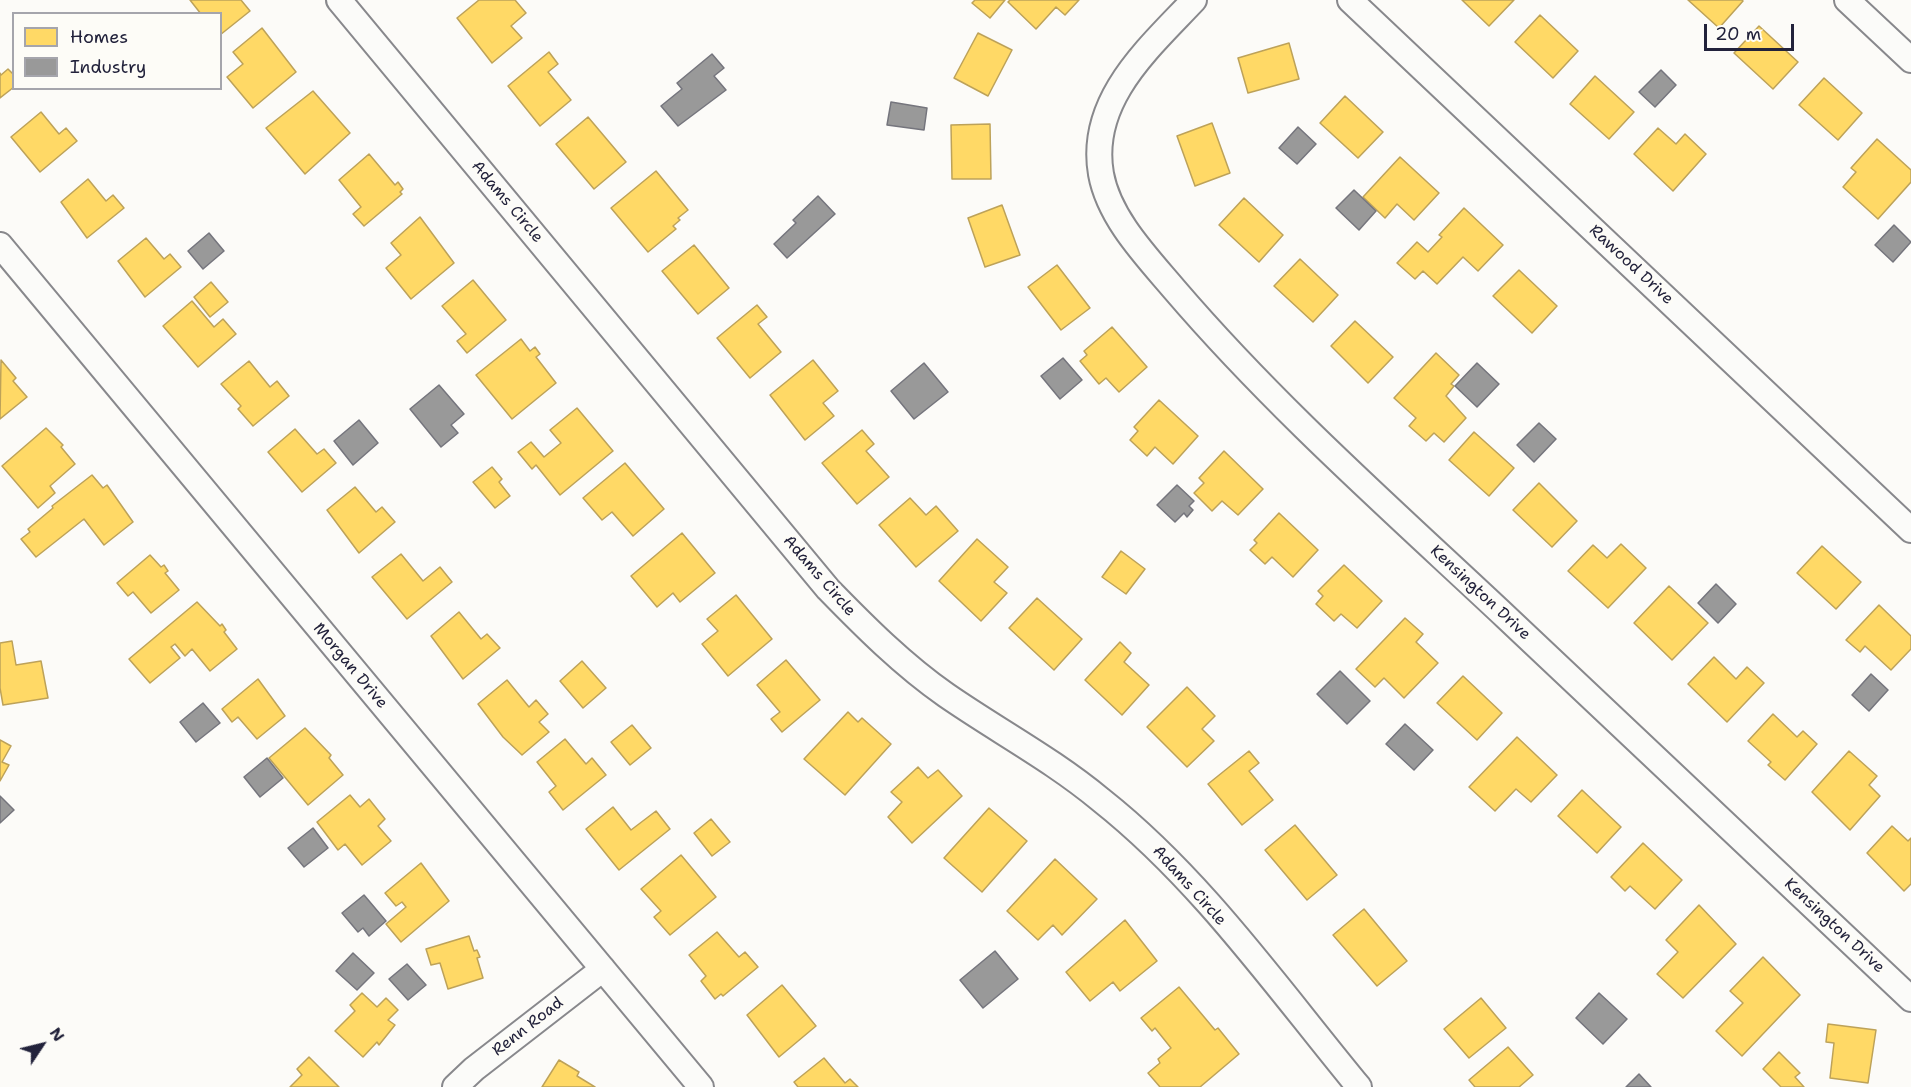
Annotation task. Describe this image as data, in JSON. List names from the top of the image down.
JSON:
{
  "streets": {
    "street": [
      "Adams Circle",
      "Rawood Drive",
      "Kensington Drive",
      "Morgan Drive",
      "Renn Road"
    ]
  },
  "crossings": [
    ["Morgan Drive", "Renn Road"]
  ],
  "legend": ["Homes", "Industry"],
  "scale_bar": "20 m",
  "north": "top right"
}
